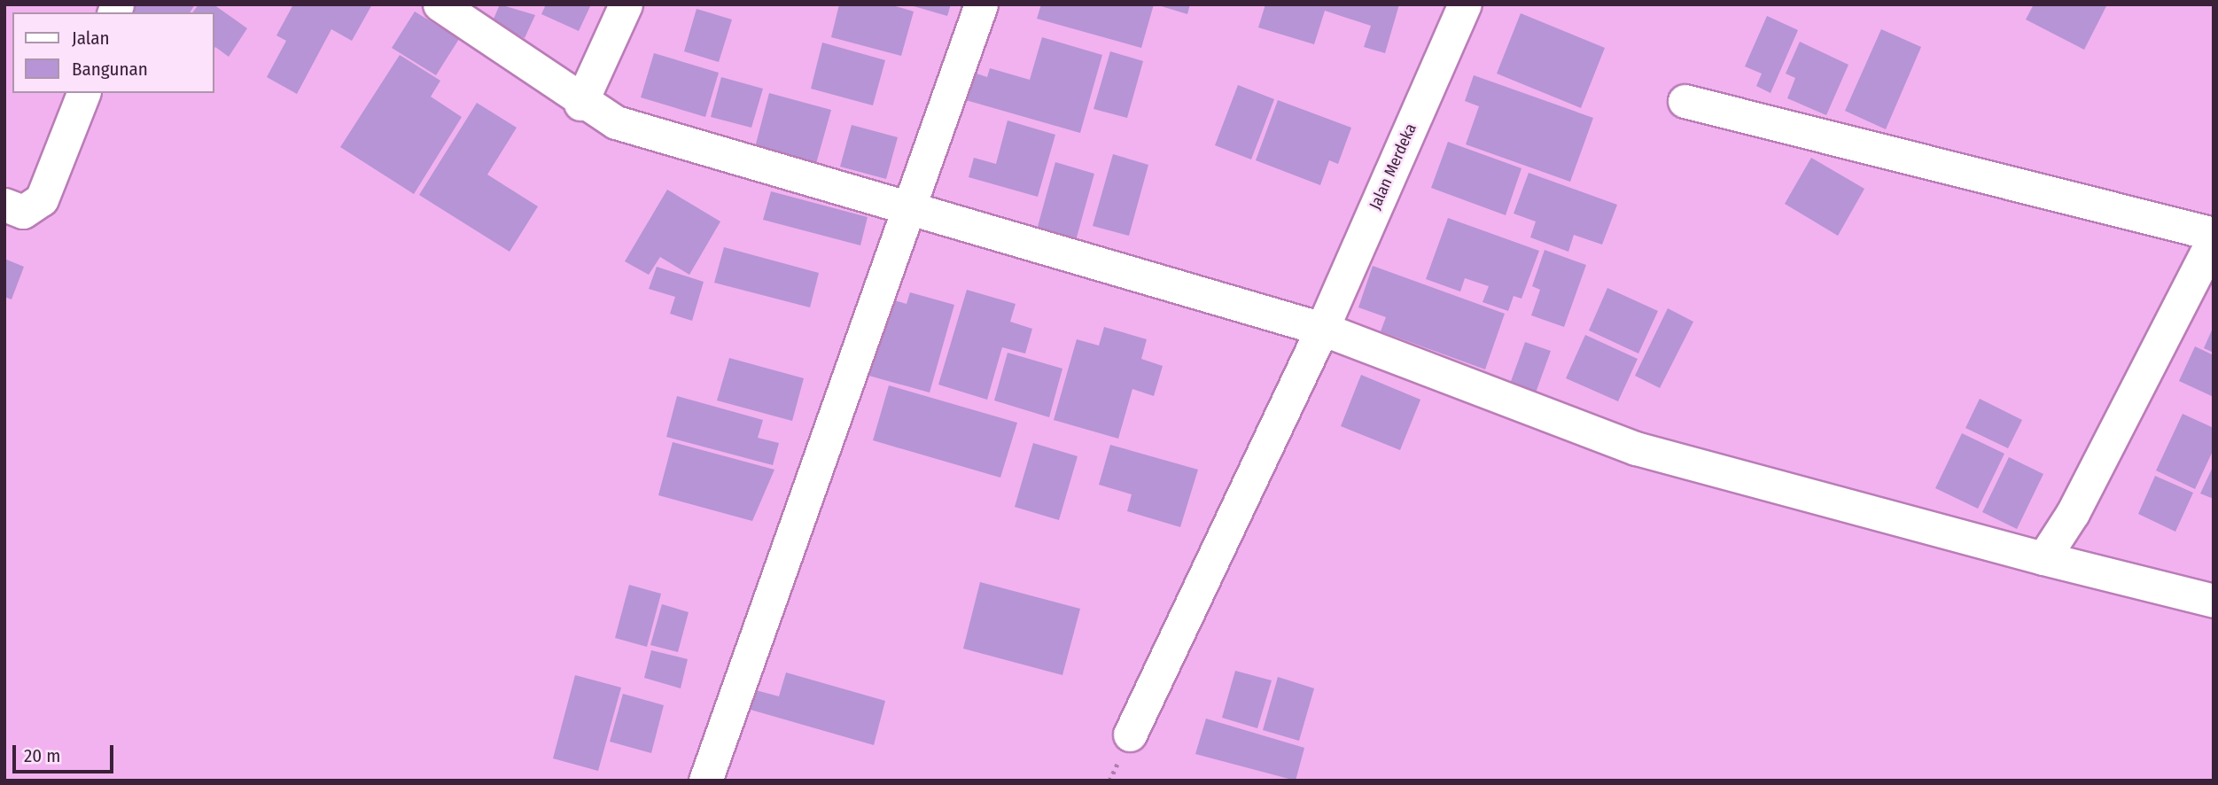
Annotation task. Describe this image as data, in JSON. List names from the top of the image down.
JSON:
{
  "streets": {
    "street": ["Jalan Merdeka"]
  },
  "legend": ["Jalan", "Bangunan"],
  "scale_bar": "20 m"
}
